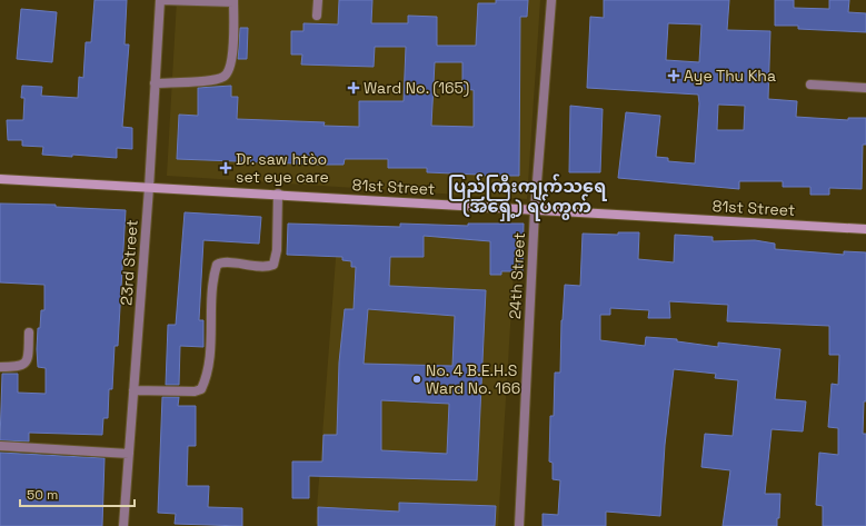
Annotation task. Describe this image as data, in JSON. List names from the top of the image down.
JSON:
{
  "streets": {
    "street": ["81st Street", "23rd Street", "24th Street"]
  },
  "crossings": [
    ["81st Street", "23rd Street"],
    ["81st Street", "24th Street"]
  ],
  "districts": ["ပြည်ကြီးကျက်သရေ (အရှေ့) ရပ်ကွက်"],
  "places": {
    "health": ["Aye Thu Kha", "Ward No. (165)", "Dr. saw htòo set eye care"],
    "other": ["No. 4 B.E.H.S Ward No. 166"]
  },
  "scale_bar": "50 m"
}
